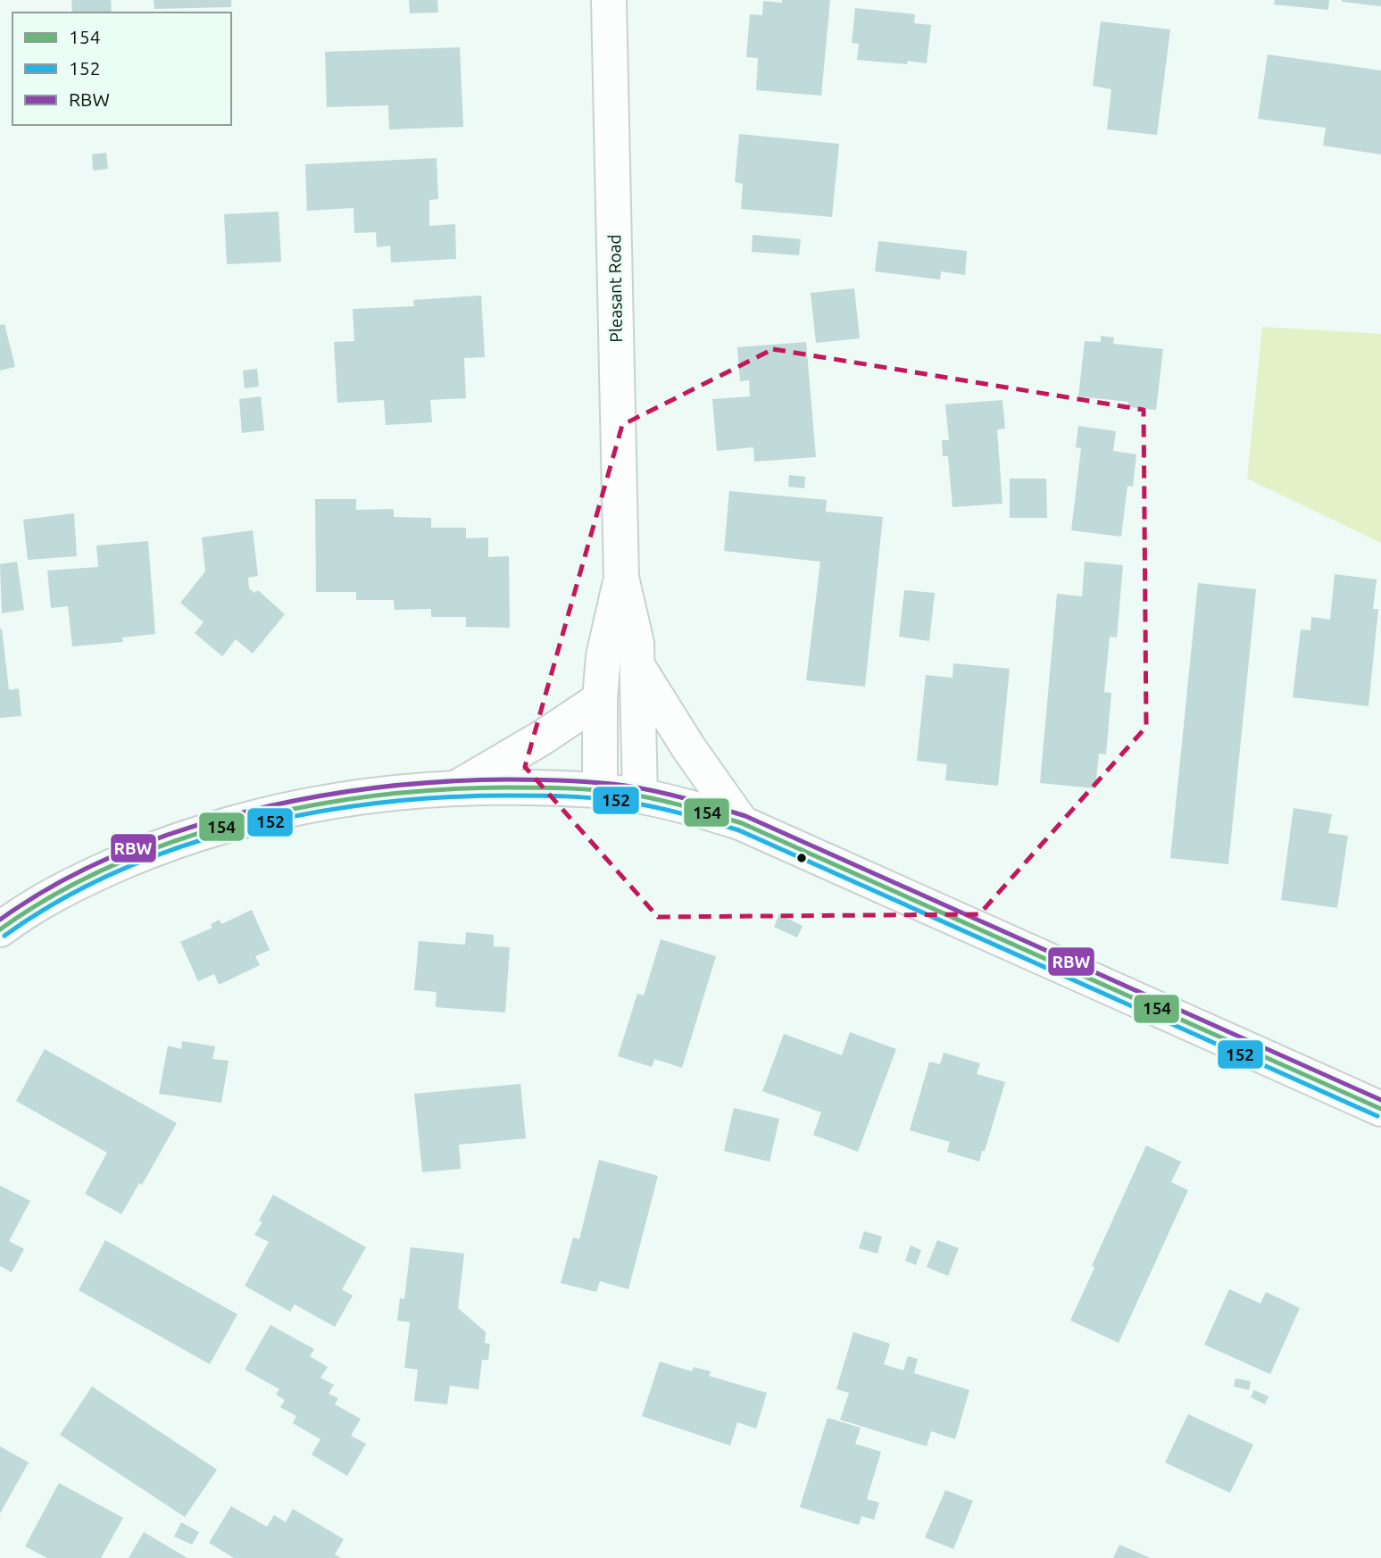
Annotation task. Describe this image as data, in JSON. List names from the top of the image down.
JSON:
{
  "streets": {
    "main road": ["Pleasant Road"]
  },
  "lines": ["transit line RBW", "transit line 154", "transit line 152"],
  "legend": ["154", "152", "RBW"]
}
